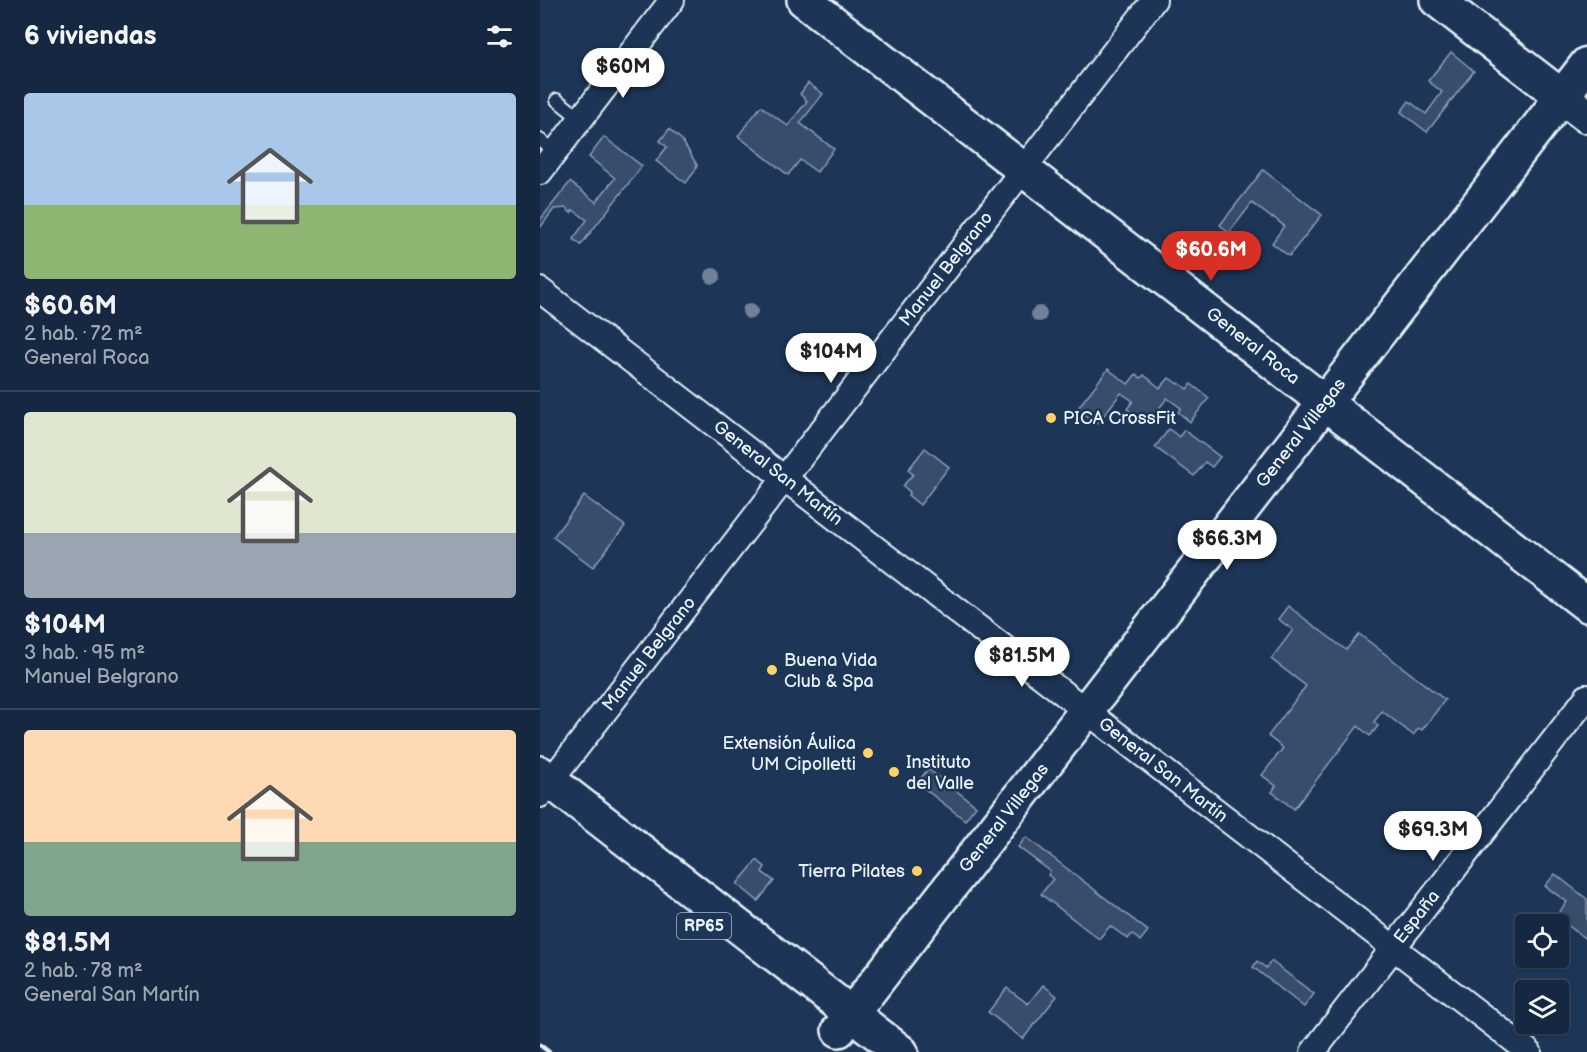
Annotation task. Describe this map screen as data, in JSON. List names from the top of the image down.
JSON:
{
  "streets": {
    "street": [
      "Manuel Belgrano",
      "General Roca",
      "General Villegas",
      "General San Martín",
      "España",
      "RP65"
    ]
  },
  "crossings": [
    ["Manuel Belgrano", "General Roca"],
    ["Manuel Belgrano", "General San Martín"],
    ["Manuel Belgrano", "RP65"],
    ["General Roca", "General Villegas"],
    ["General Villegas", "General San Martín"],
    ["General Villegas", "RP65"],
    ["General San Martín", "España"]
  ],
  "places": [
    "PICA CrossFit",
    "Buena Vida Club & Spa",
    "Extensión Áulica UM Cipolletti",
    "Instituto del Valle",
    "Tierra Pilates"
  ],
  "page": {
    "heading": "6 viviendas",
    "price": [
      "$60M",
      "$60.6M",
      "$104M",
      "$66.3M",
      "$81.5M",
      "$69.3M"
    ],
    "list": [
      {
        "name": "$60.6M",
        "note": "2 hab. · 72 m² · General Roca"
      },
      {
        "name": "$104M",
        "note": "3 hab. · 95 m² · Manuel Belgrano"
      },
      {
        "name": "$81.5M",
        "note": "2 hab. · 78 m² · General San Martín"
      }
    ]
  }
}
